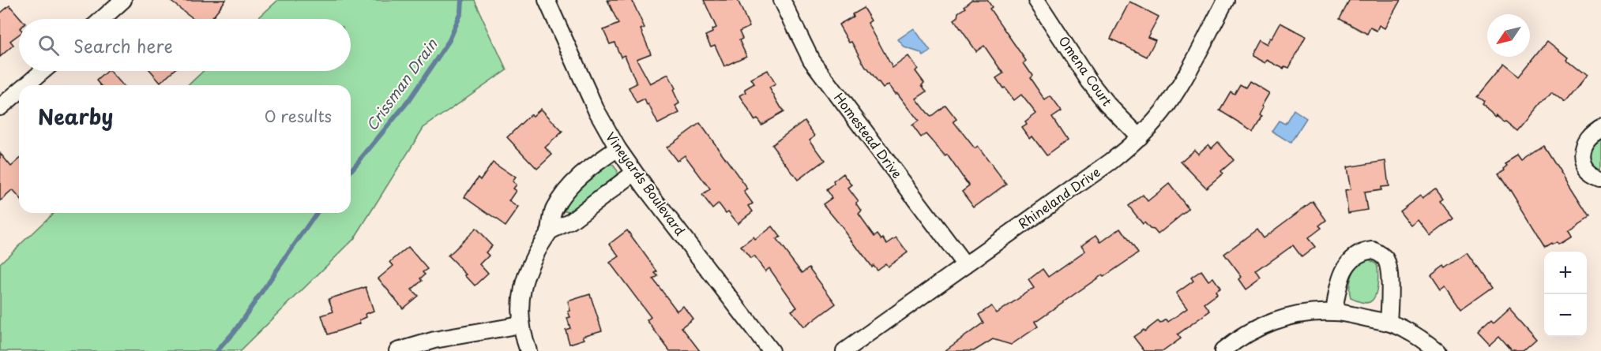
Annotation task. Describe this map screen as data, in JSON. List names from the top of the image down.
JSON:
{
  "streets": {
    "street": [
      "Omena Court",
      "Homestead Drive",
      "Vineyards Boulevard",
      "Rhineland Drive"
    ]
  },
  "crossings": [
    ["Omena Court", "Rhineland Drive"],
    ["Homestead Drive", "Rhineland Drive"]
  ],
  "water": ["Crissman Drain"],
  "north": "bottom left",
  "page": {
    "search": "Search here",
    "heading": ["Nearby", "0 results"],
    "map_buttons": ["+", "−"]
  }
}
